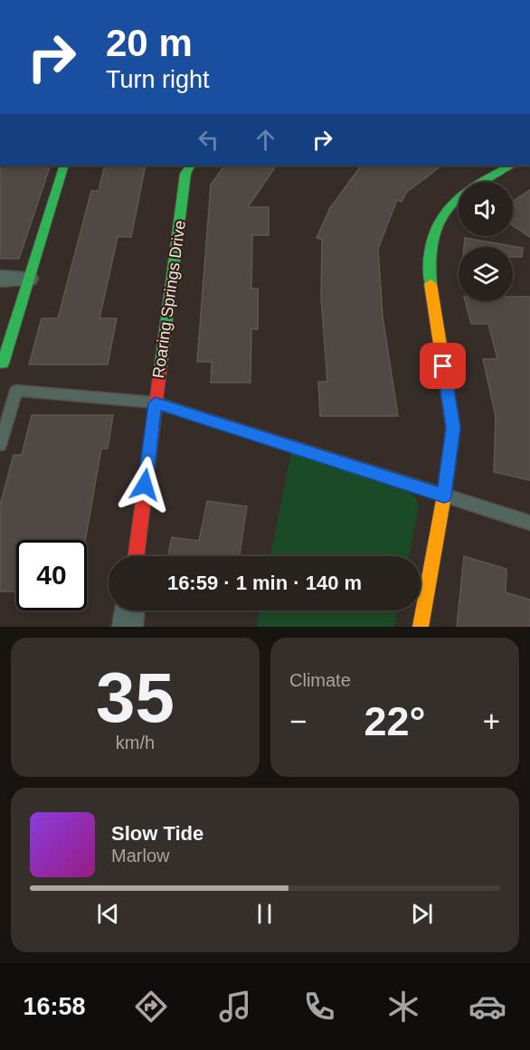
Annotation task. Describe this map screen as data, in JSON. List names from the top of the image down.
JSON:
{
  "streets": {
    "street": ["Roaring Springs Drive"]
  },
  "page": {
    "turn": ["20 m", "Turn right"],
    "limit": "40",
    "trip": "16:59 · 1 min · 140 m",
    "tile": [
      ["35", "km/h"],
      "Climate"
    ],
    "heat": ["−", "22°", "+"],
    "song": ["Slow Tide", "Marlow"],
    "tabs": "16:58"
  }
}
